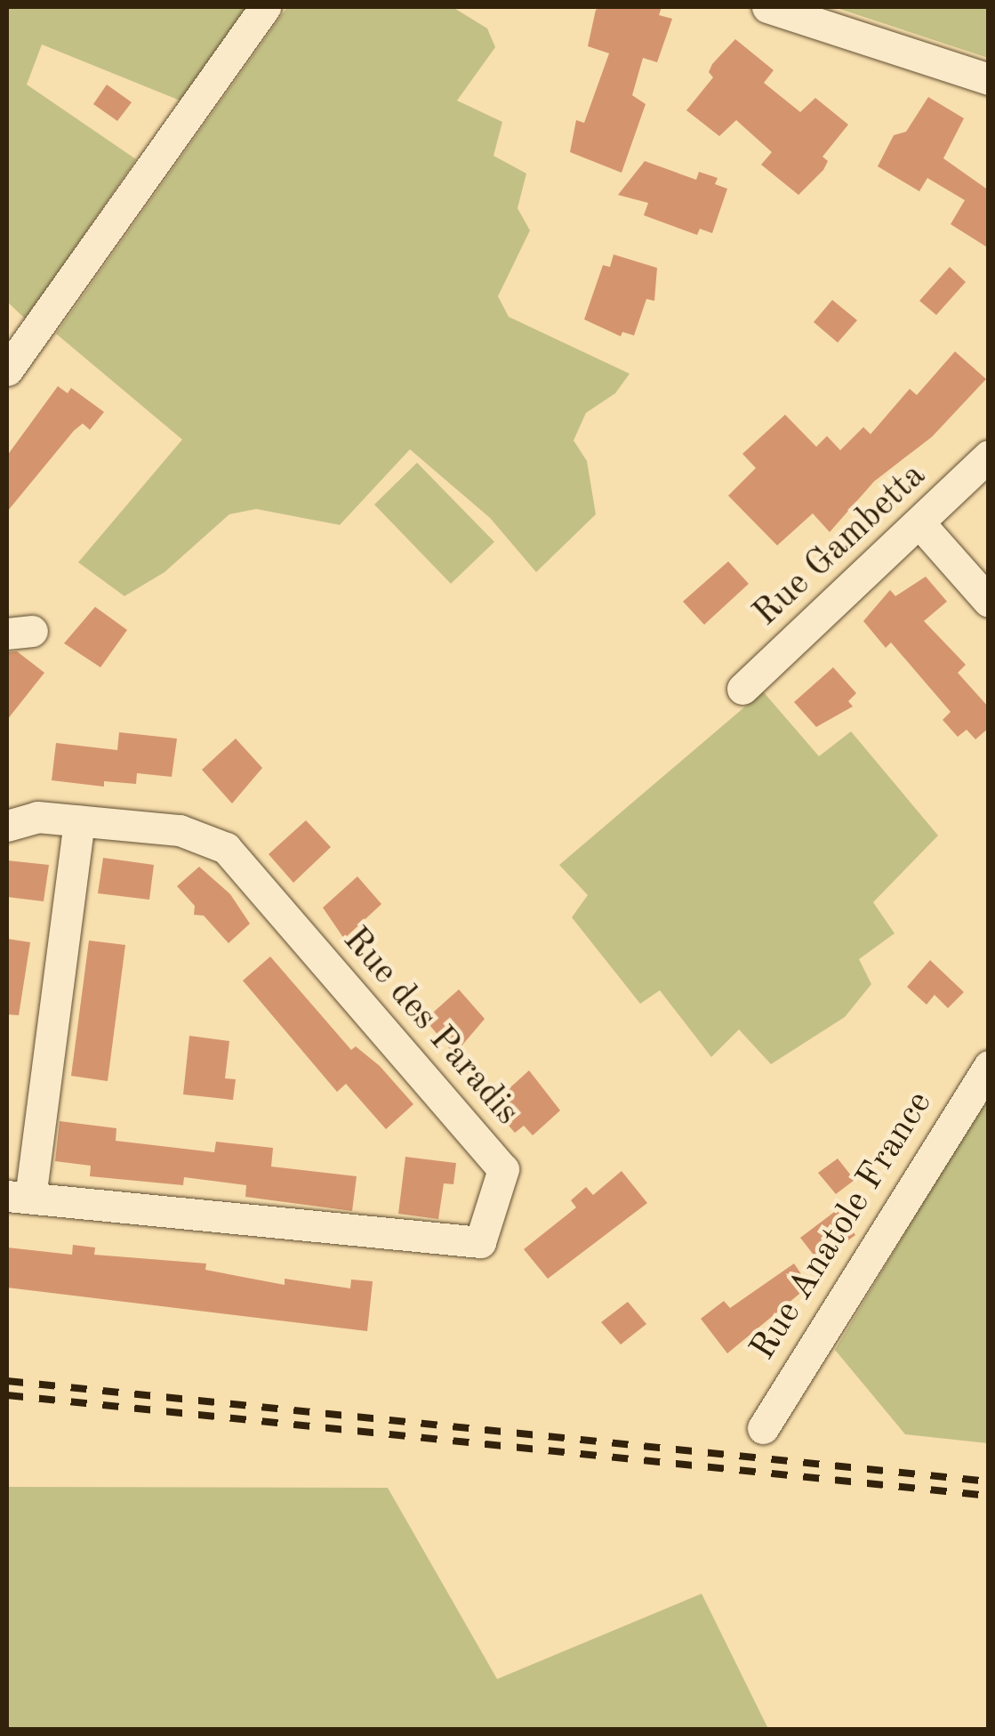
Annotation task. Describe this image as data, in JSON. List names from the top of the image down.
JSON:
{
  "streets": {
    "street": ["Rue Gambetta", "Rue des Paradis", "Rue Anatole France"]
  }
}
